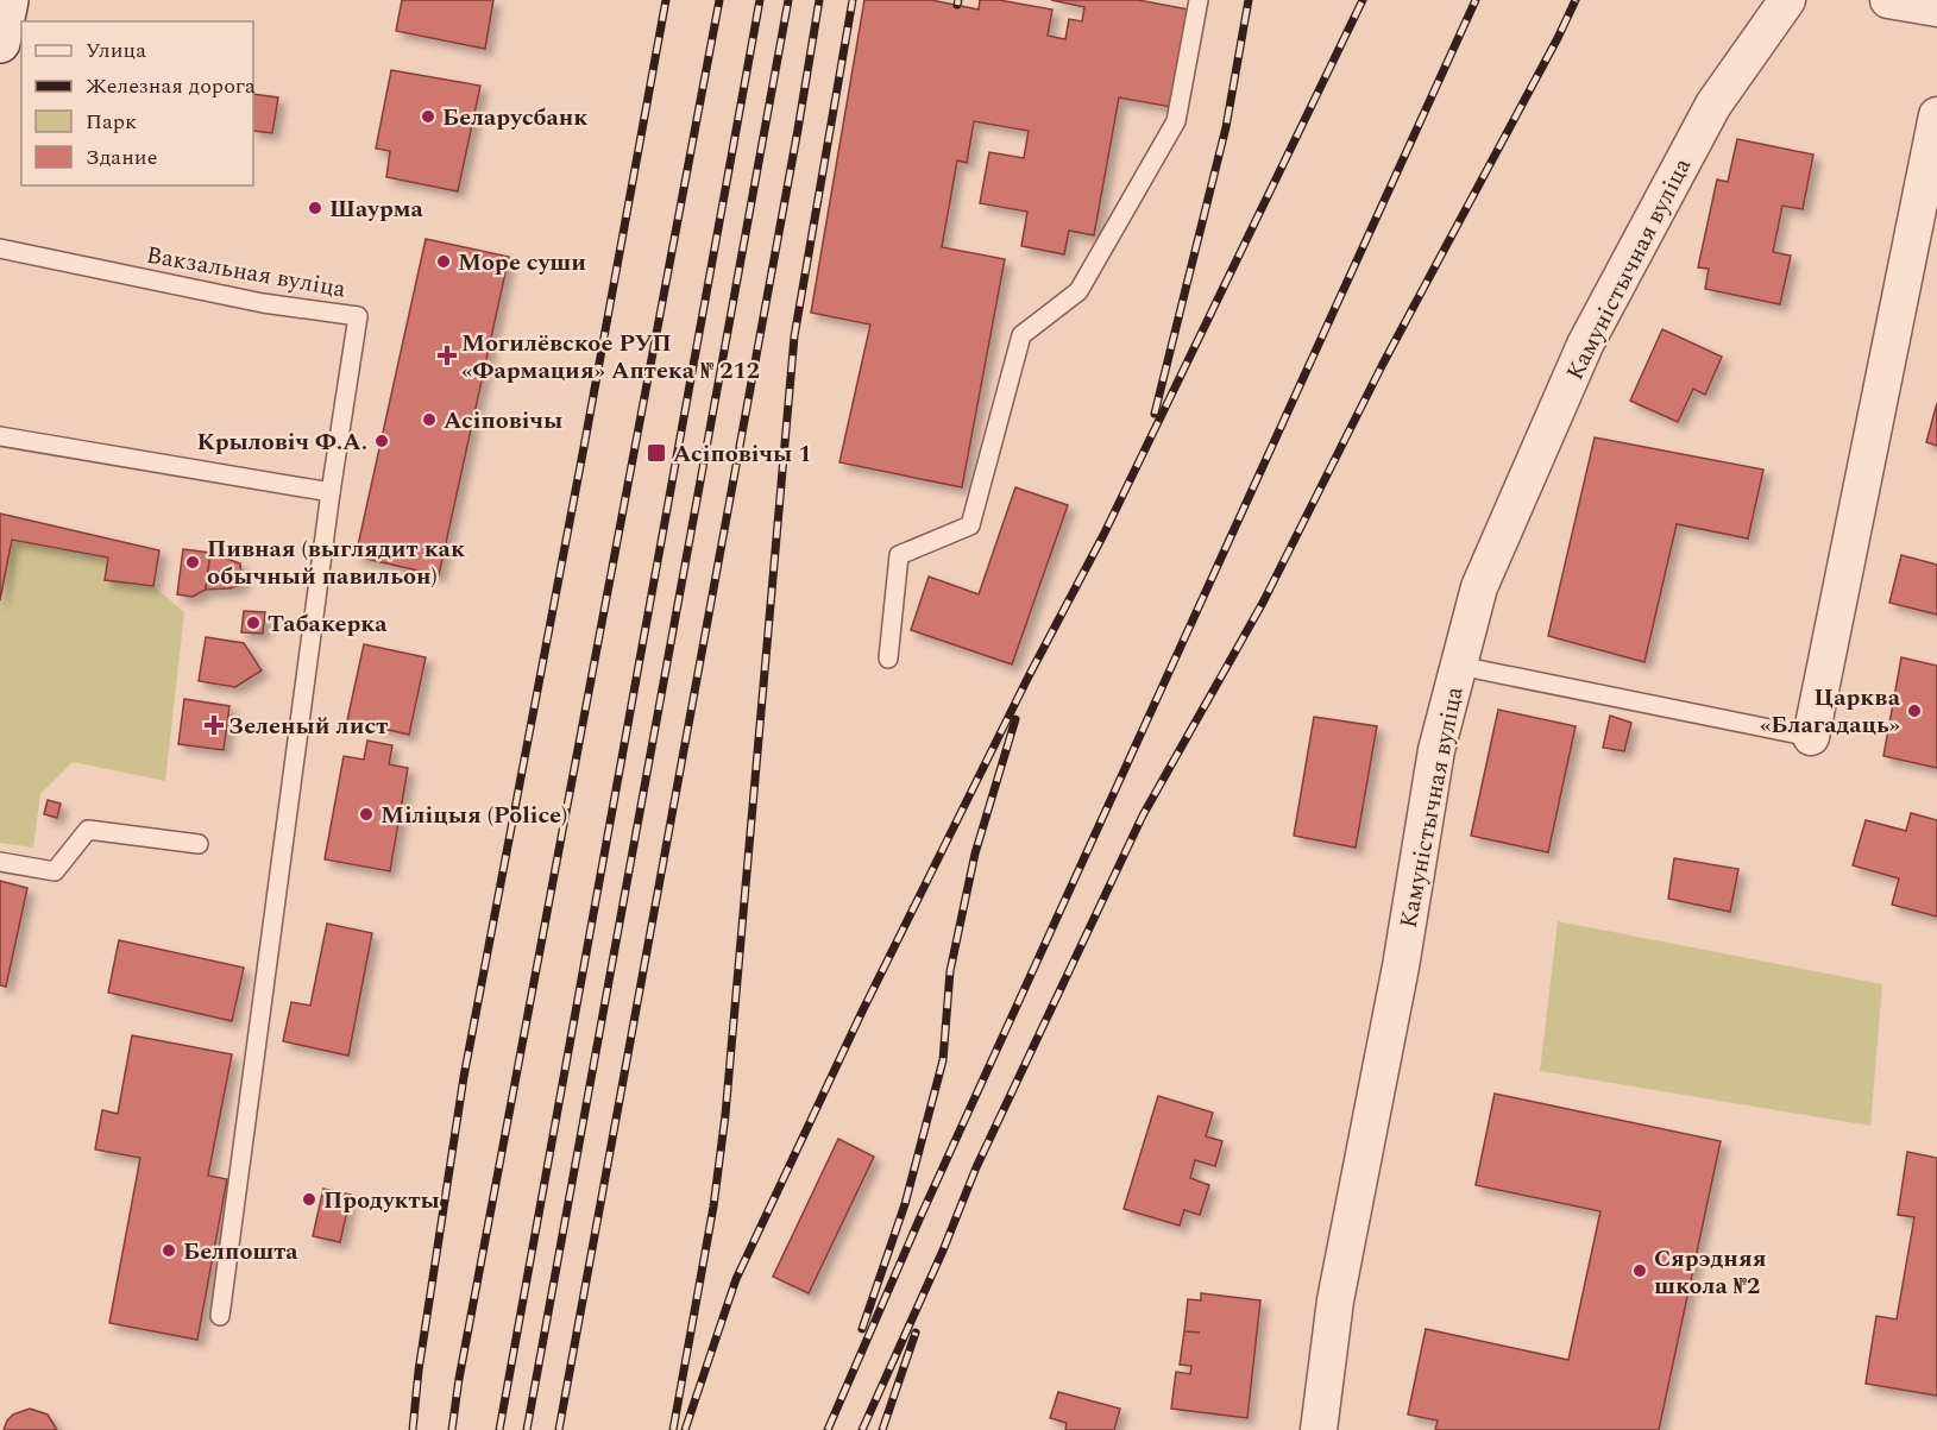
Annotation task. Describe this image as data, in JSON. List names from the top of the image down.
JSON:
{
  "streets": {
    "street": ["Камуністычная вуліца"],
    "lane": ["Вакзальная вуліца"]
  },
  "places": {
    "other": [
      "Беларусбанк",
      "Шаурма",
      "Море суши",
      "Асіповічы",
      "Крыловіч Ф.А.",
      "Пивная (выглядит как обычный павильон)",
      "Табакерка",
      "Царква «Благадаць»",
      "Міліцыя (Police)",
      "Продукты",
      "Белпошта",
      "Сярэдняя школа №2"
    ],
    "health": ["Могилёвское РУП «Фармация» Аптека № 212", "Зеленый лист"],
    "transit": ["Асіповічы 1"]
  },
  "legend": [
    "Улица",
    "Железная дорога",
    "Парк",
    "Здание"
  ]
}
